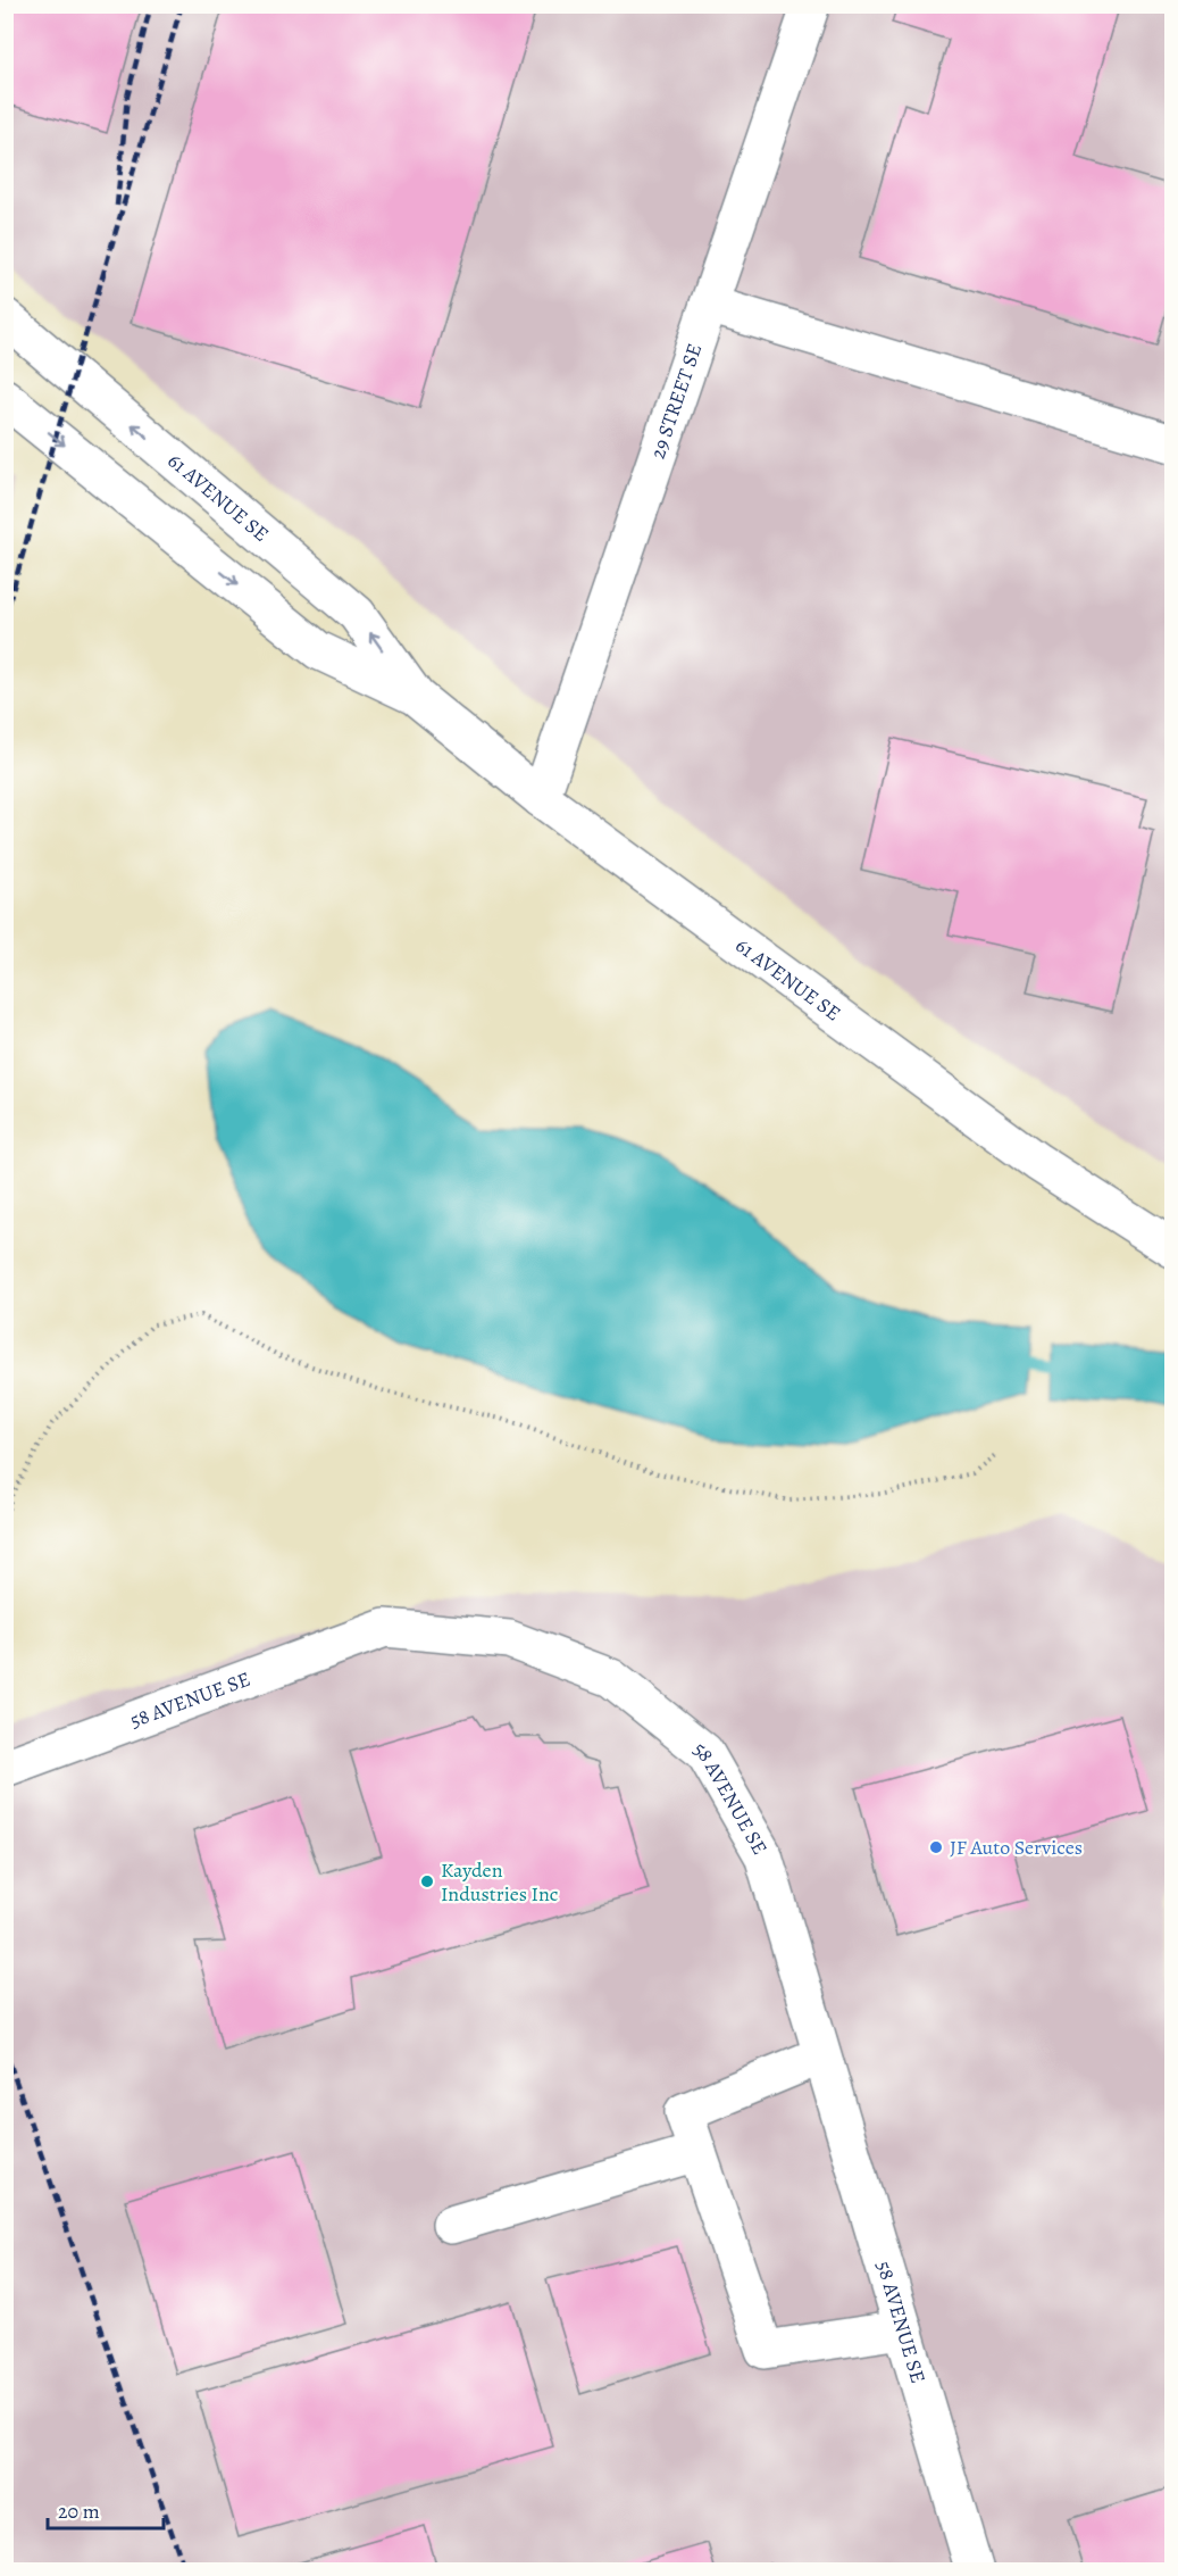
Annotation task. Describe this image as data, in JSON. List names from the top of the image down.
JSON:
{
  "streets": {
    "street": ["29 STREET SE", "61 AVENUE SE", "58 AVENUE SE"]
  },
  "crossings": [
    ["29 STREET SE", "61 AVENUE SE"]
  ],
  "places": ["JF Auto Services", "Kayden Industries Inc"],
  "scale_bar": "20 m"
}
